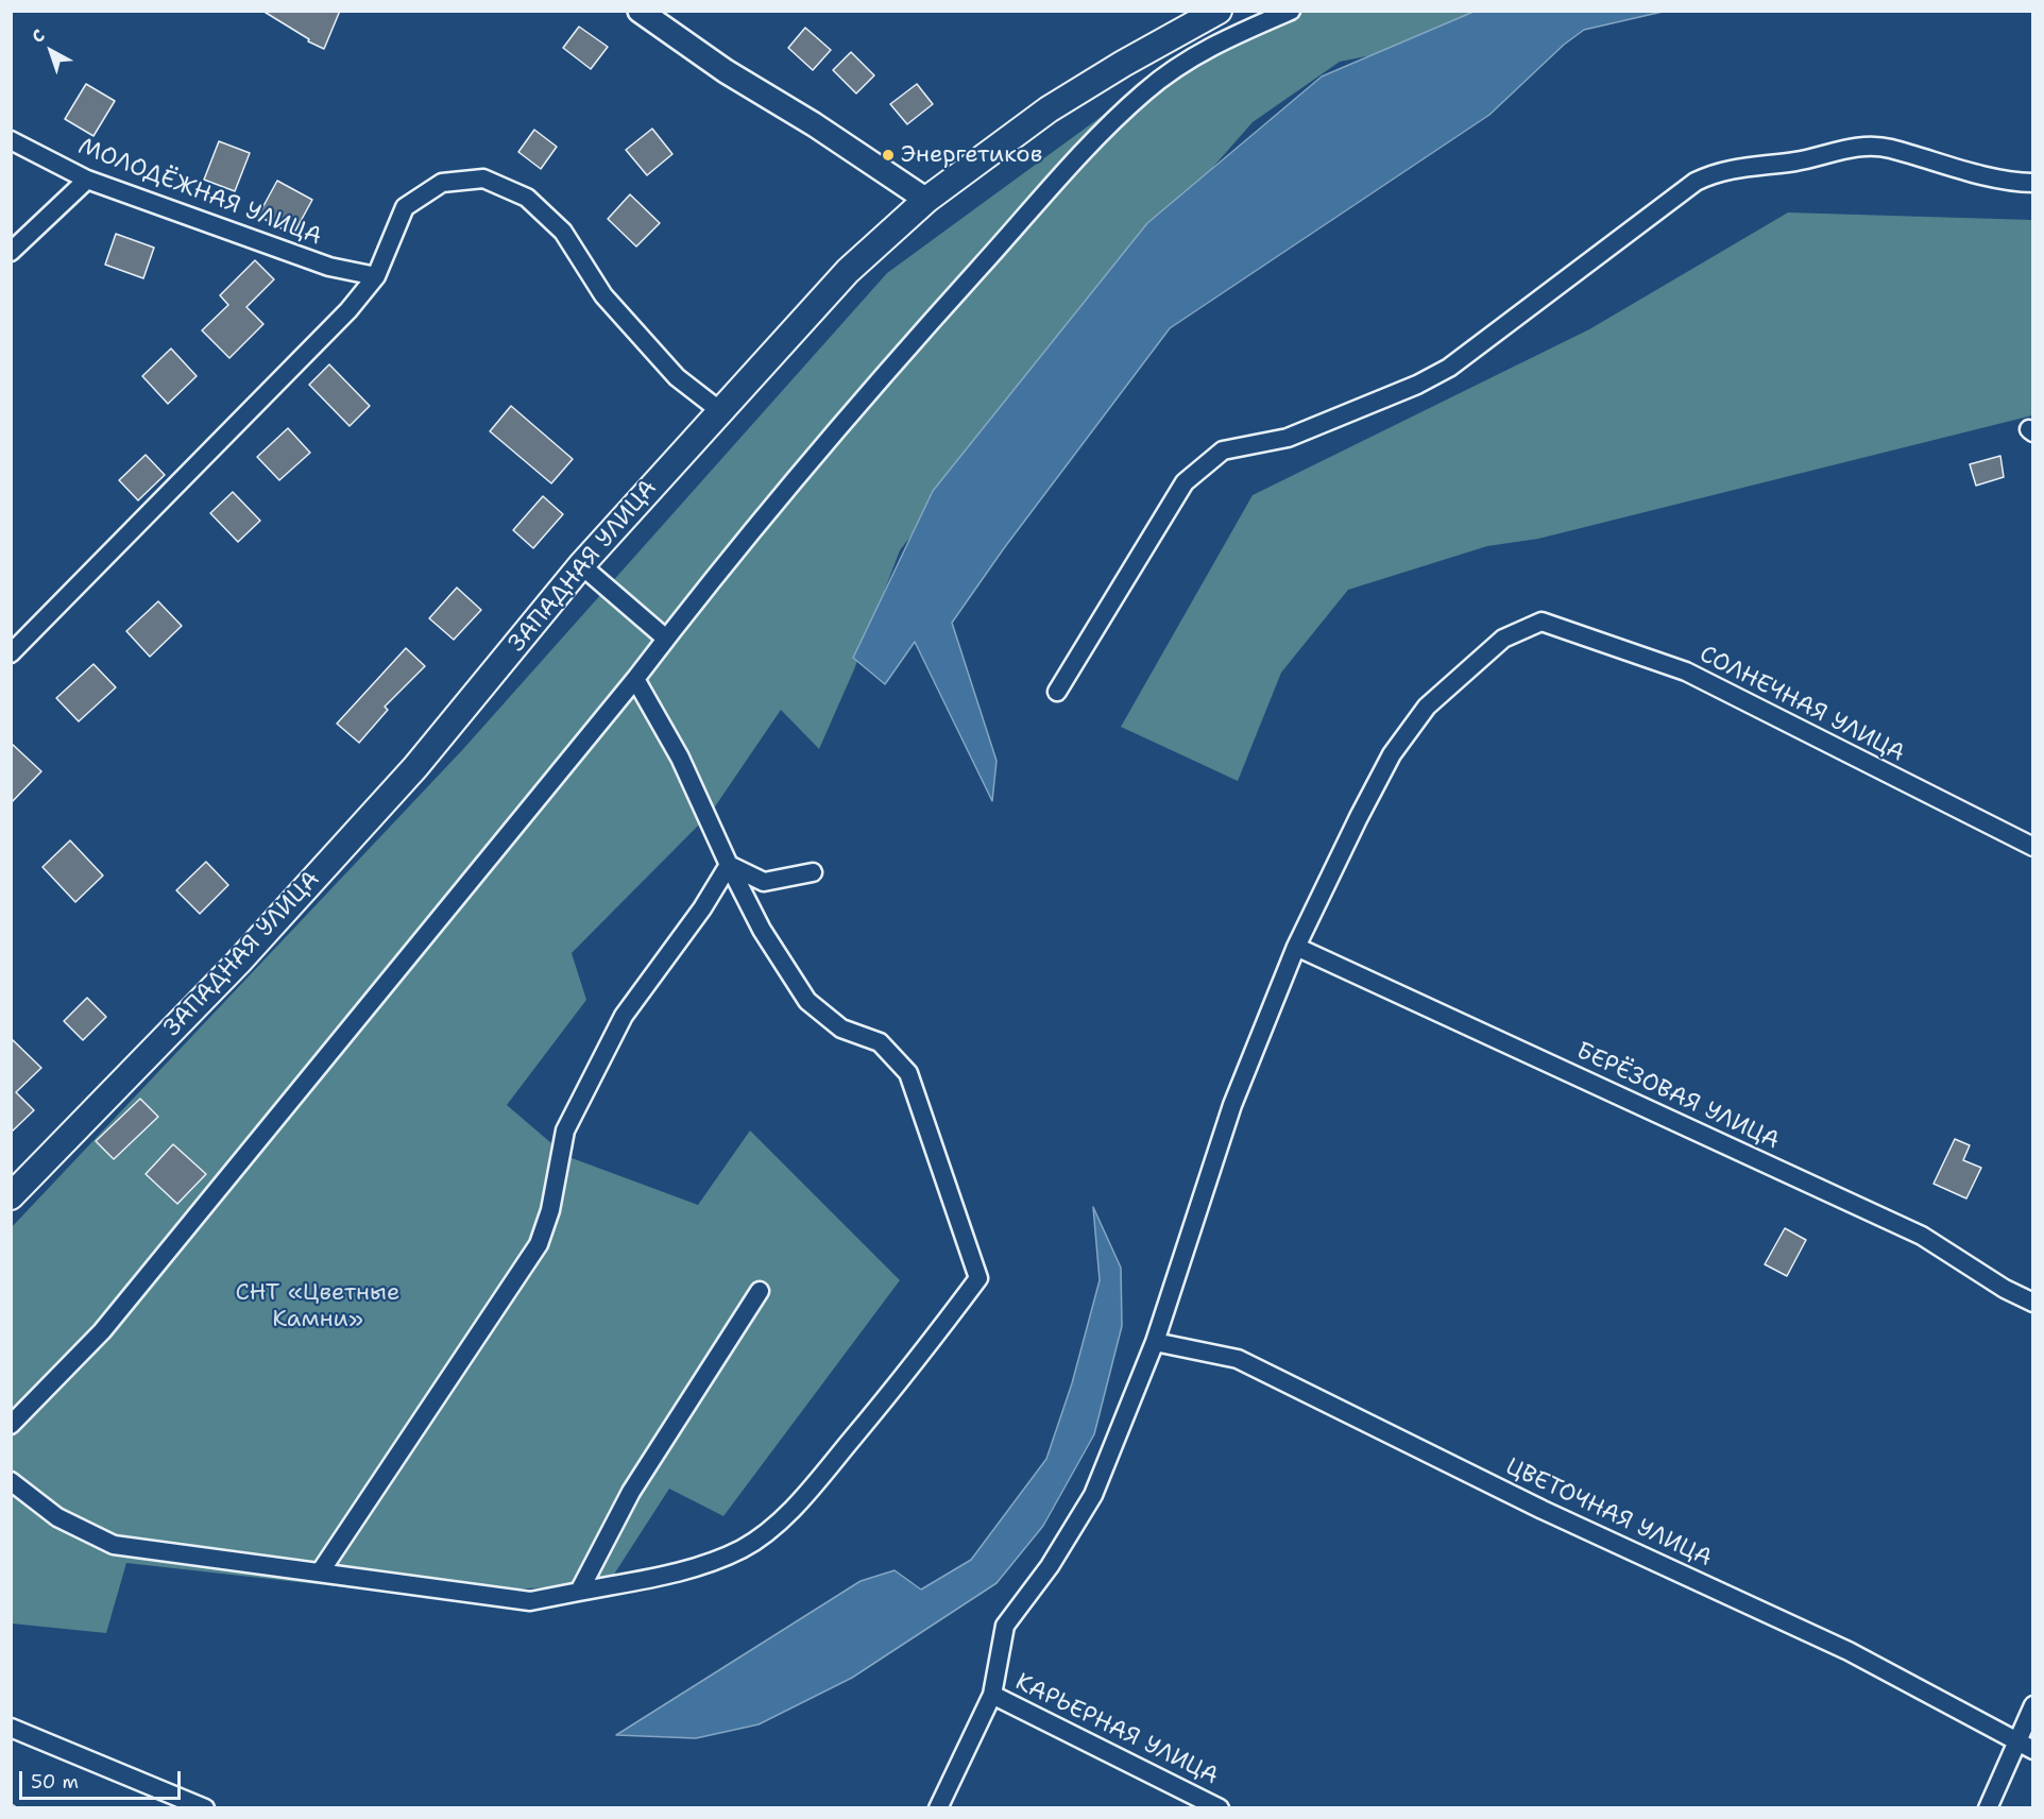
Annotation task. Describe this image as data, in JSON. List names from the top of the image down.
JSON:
{
  "streets": {
    "main road": ["ЗАПАДНАЯ УЛИЦА"],
    "street": [
      "МОЛОДЁЖНАЯ УЛИЦА",
      "СОЛНЕЧНАЯ УЛИЦА",
      "БЕРЁЗОВАЯ УЛИЦА",
      "ЦВЕТОЧНАЯ УЛИЦА",
      "КАРЬЕРНАЯ УЛИЦА"
    ]
  },
  "crossings": [
    ["СОЛНЕЧНАЯ УЛИЦА", "БЕРЁЗОВАЯ УЛИЦА"]
  ],
  "parks": ["СНТ «Цветные Камни»"],
  "places": ["Энергетиков"],
  "scale_bar": "50 m",
  "north": "top left"
}
